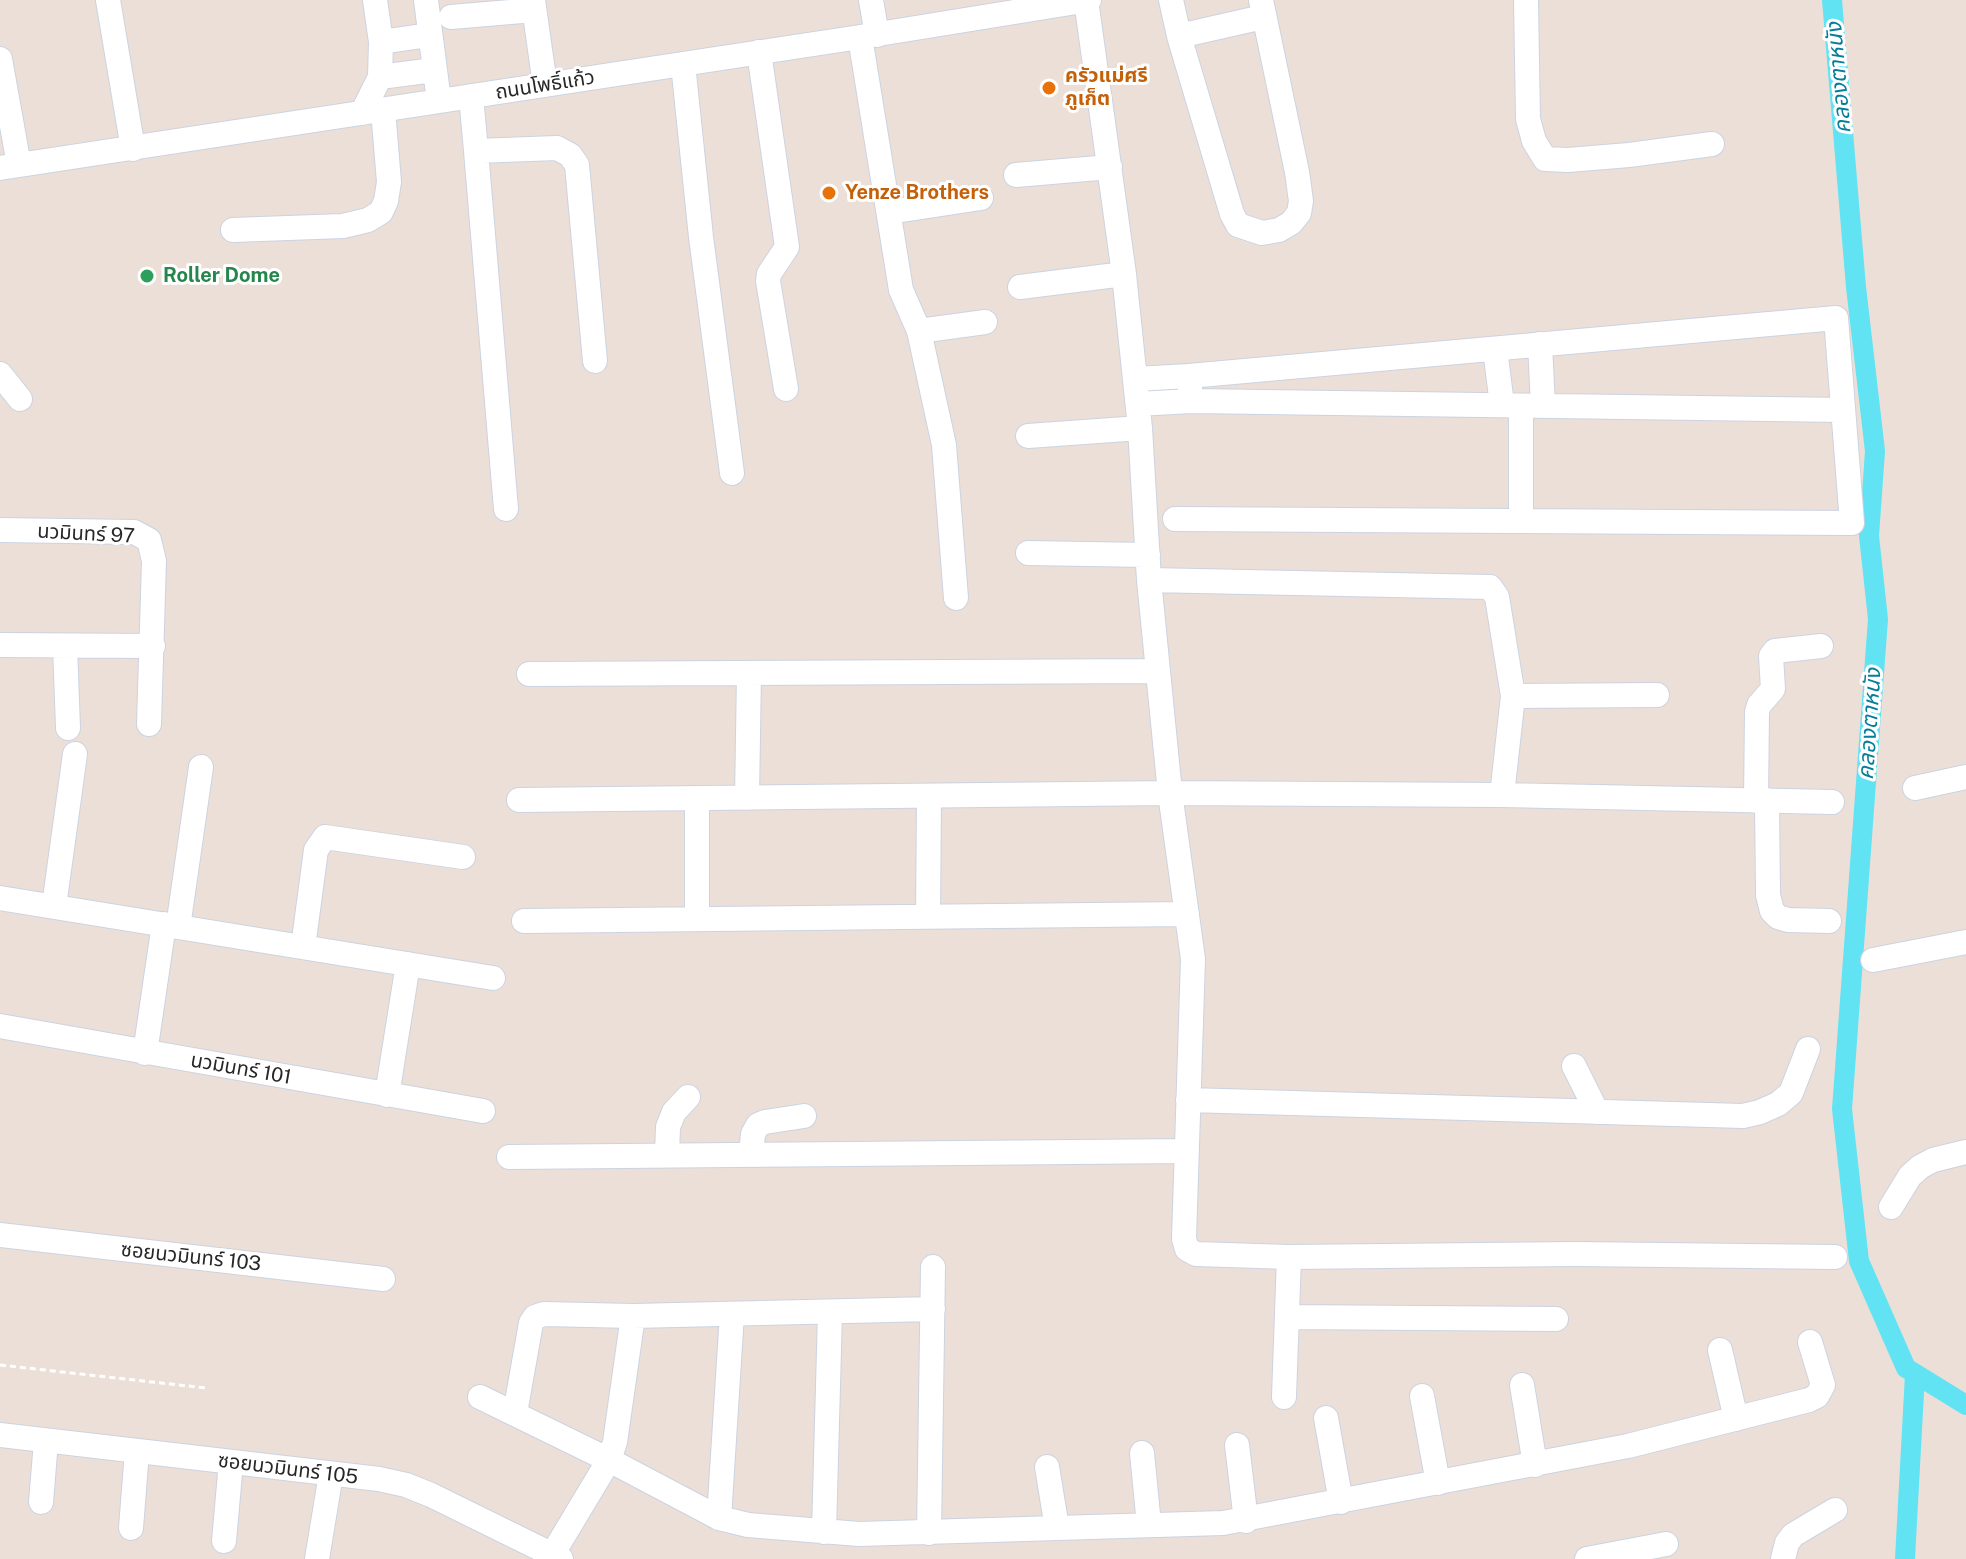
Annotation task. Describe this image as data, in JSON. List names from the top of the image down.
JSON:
{
  "streets": {
    "street": [
      "ถนนโพธิ์แก้ว",
      "นวมินทร์ 97",
      "นวมินทร์ 101",
      "ซอยนวมินทร์ 103",
      "ซอยนวมินทร์ 105"
    ]
  },
  "water": ["คลองตาหนัง"],
  "places": ["ครัวแม่ศรี ภูเก็ต", "Yenze Brothers", "Roller Dome"]
}
